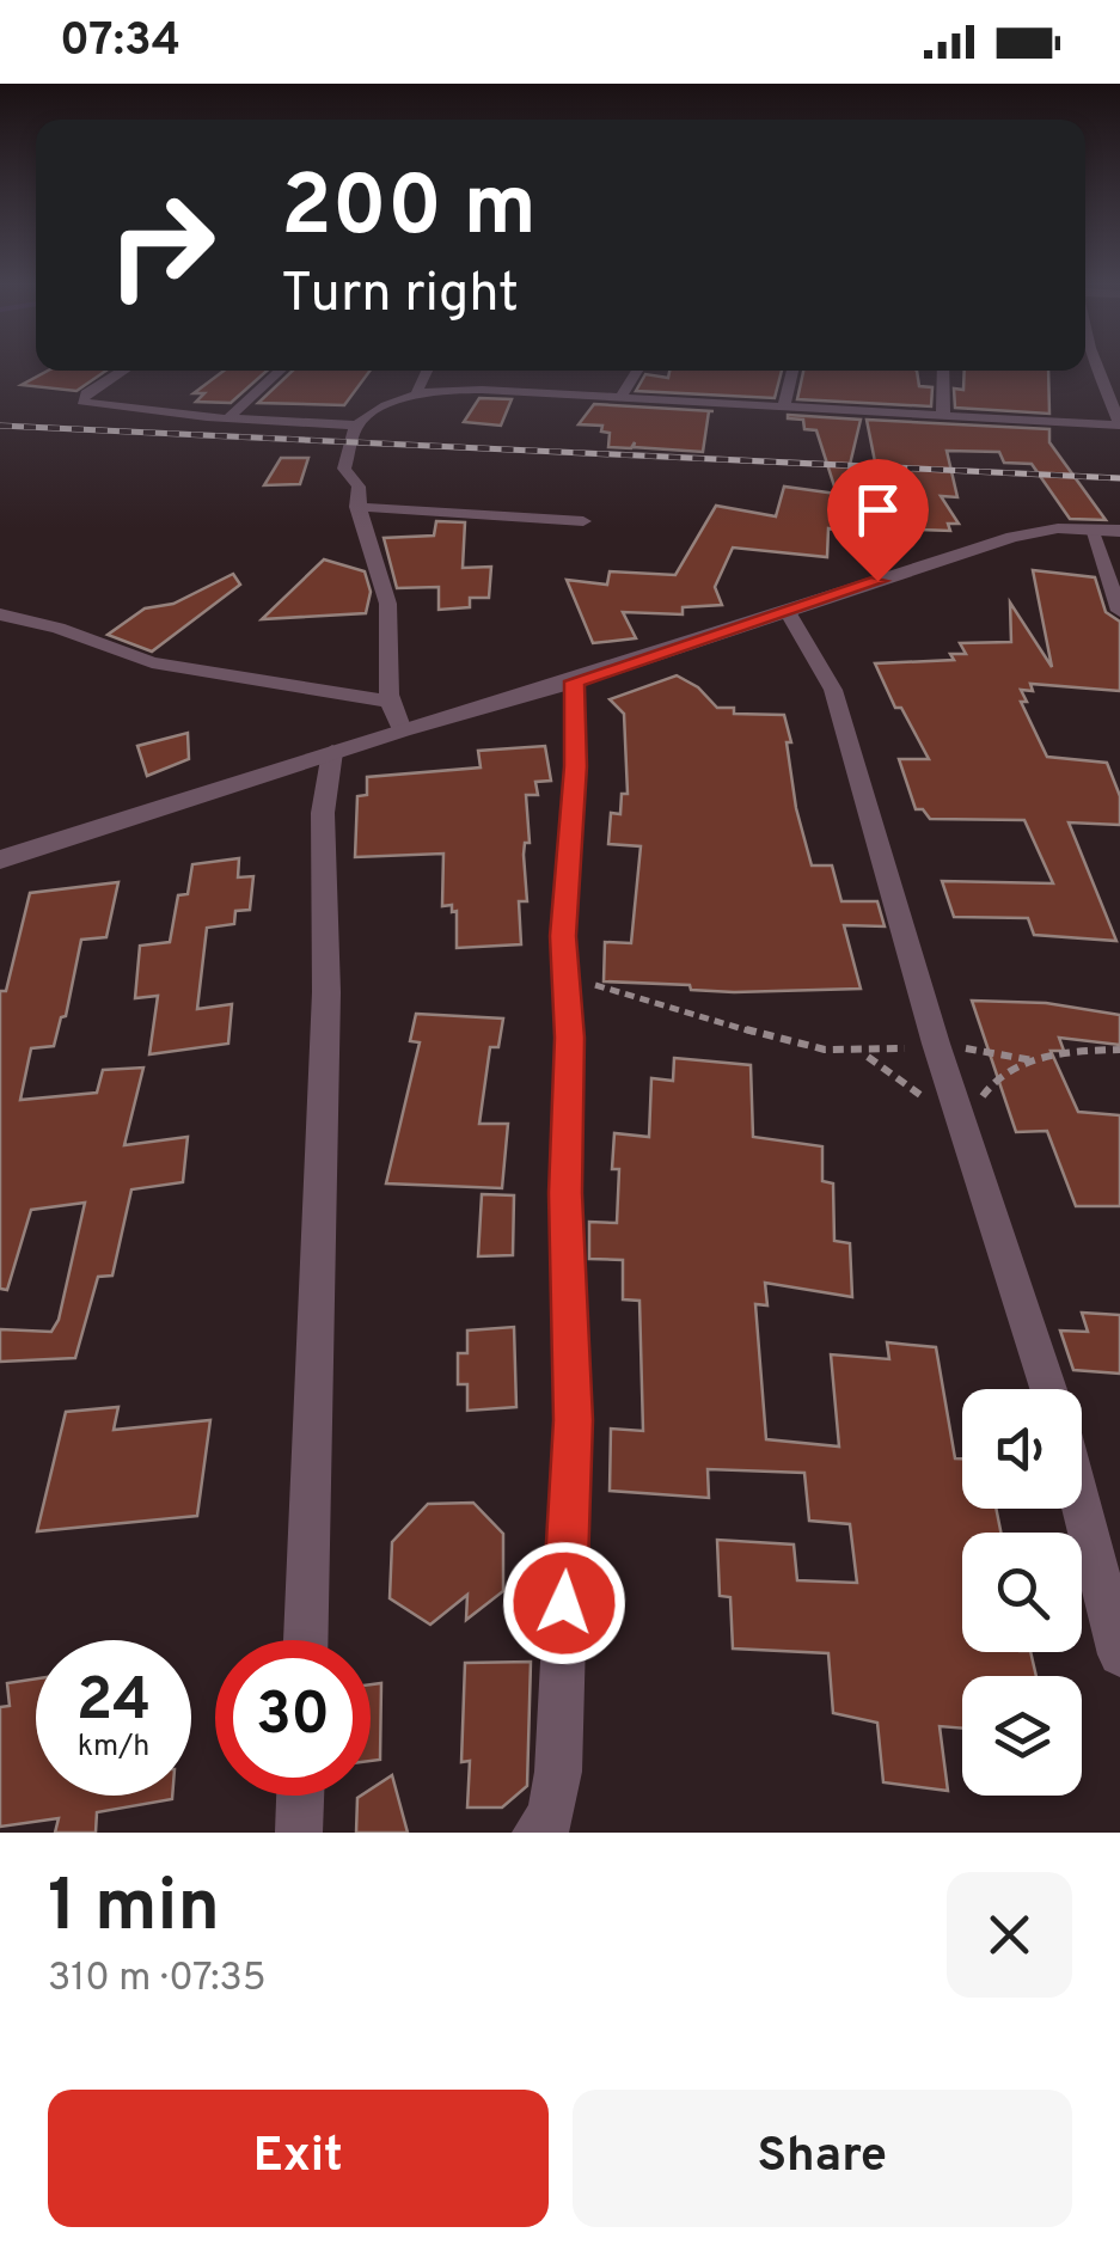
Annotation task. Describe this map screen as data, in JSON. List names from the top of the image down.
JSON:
{
  "page": {
    "status": "07:34",
    "turn": ["200 m", "Turn right"],
    "speed": "24 km/h",
    "limit": "30",
    "heading": ["1 min", "310 m · 07:35"],
    "buttons": ["Exit", "Share"]
  }
}
